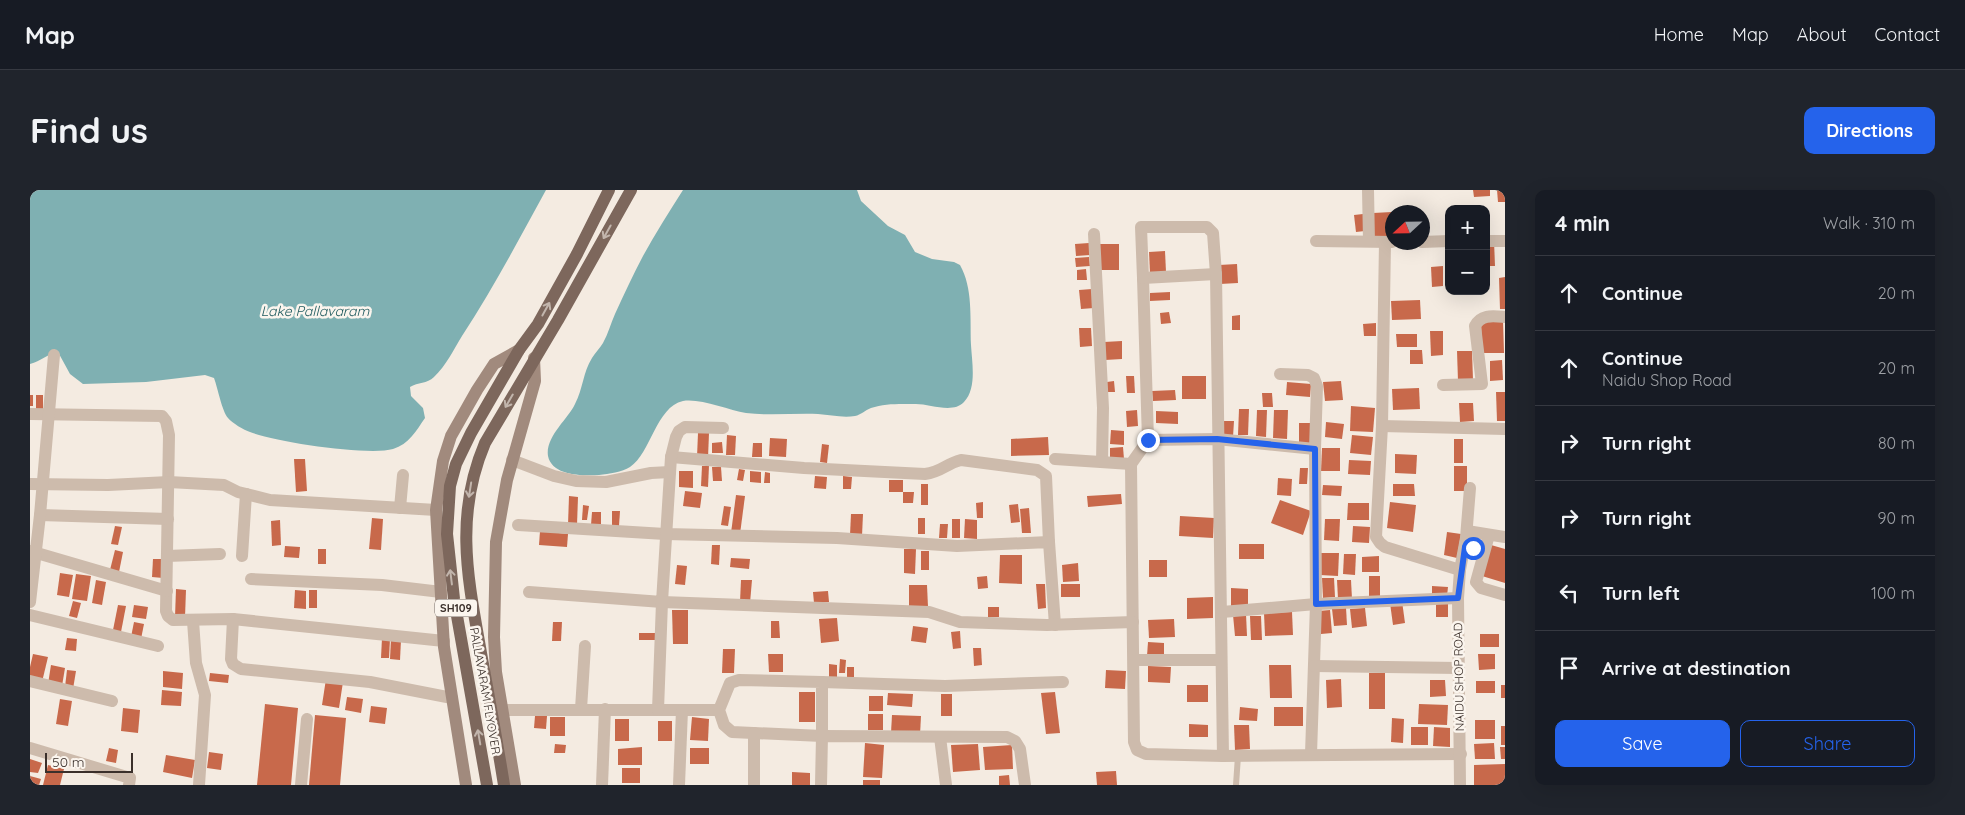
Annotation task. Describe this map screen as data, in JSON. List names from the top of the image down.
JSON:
{
  "streets": {
    "main road": ["SH109", "PALLAVARAM FLYOVER"],
    "street": ["NAIDU SHOP ROAD"]
  },
  "crossings": [
    ["SH109", "PALLAVARAM FLYOVER"]
  ],
  "water": ["Lake Pallavaram"],
  "scale_bar": "50 m",
  "north": "left",
  "page": {
    "header": "Map",
    "nav": [
      "Home",
      "Map",
      "About",
      "Contact"
    ],
    "buttons": [
      "Directions",
      ["Save", "Share"]
    ],
    "title": "Find us",
    "heading": ["4 min", "Walk · 310 m"],
    "map_buttons": ["+", "−"],
    "list": [
      ["Continue", "20 m"],
      ["Continue", "Naidu Shop Road", "20 m"],
      ["Turn right", "80 m"],
      ["Turn right", "90 m"],
      ["Turn left", "100 m"],
      "Arrive at destination"
    ],
    "scale": "50 m"
  }
}
